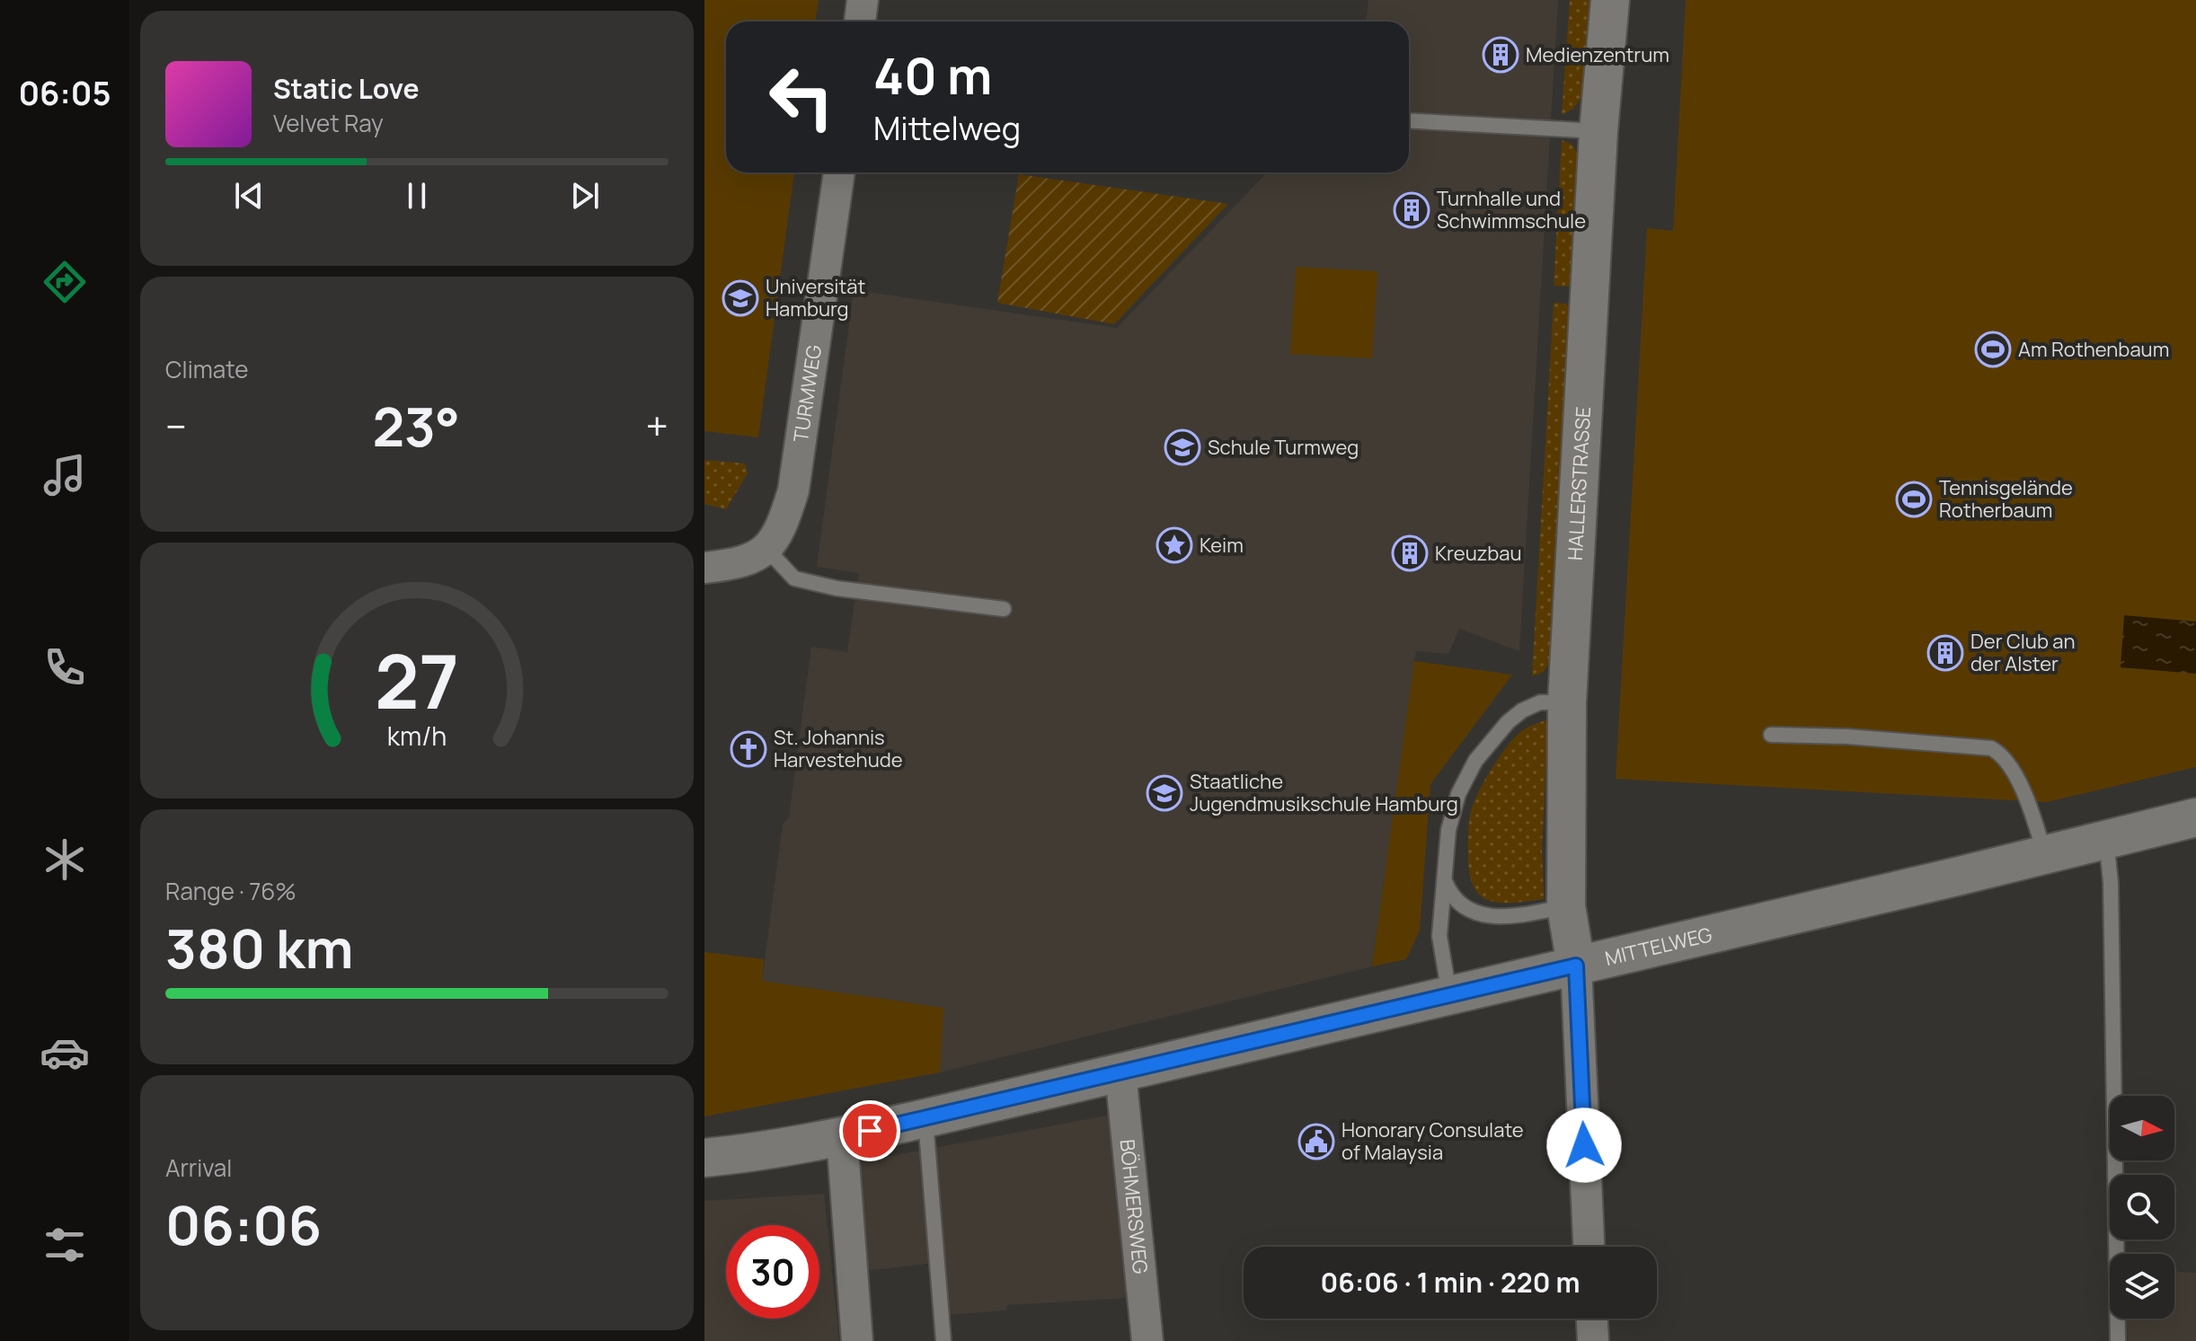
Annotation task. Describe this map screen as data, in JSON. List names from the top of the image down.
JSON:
{
  "streets": {
    "street": [
      "TURMWEG",
      "HALLERSTRASSE",
      "MITTELWEG",
      "BÖHMERSWEG"
    ]
  },
  "crossings": [
    ["HALLERSTRASSE", "MITTELWEG"],
    ["MITTELWEG", "BÖHMERSWEG"]
  ],
  "places": {
    "building": [
      "Medienzentrum",
      "Turnhalle und Schwimmschule",
      "Kreuzbau",
      "Der Club an der Alster"
    ],
    "school or university": ["Universität Hamburg", "Schule Turmweg", "Staatliche Jugendmusikschule Hamburg"],
    "sports": ["Am Rothenbaum", "Tennisgelände Rotherbaum"],
    "place": ["Keim"],
    "church": ["St. Johannis Harvestehude"],
    "public building": ["Honorary Consulate of Malaysia"]
  },
  "north": "right",
  "page": {
    "tabs": "06:05",
    "turn": ["40 m", "Mittelweg"],
    "song": ["Static Love", "Velvet Ray"],
    "tile": [
      "Climate",
      ["Range · 76%", "380 km"],
      ["Arrival", "06:06"]
    ],
    "heat": ["−", "23°", "+"],
    "limit": "30",
    "trip": "06:06 · 1 min · 220 m",
    "gauge": ["27", "km/h"]
  }
}
